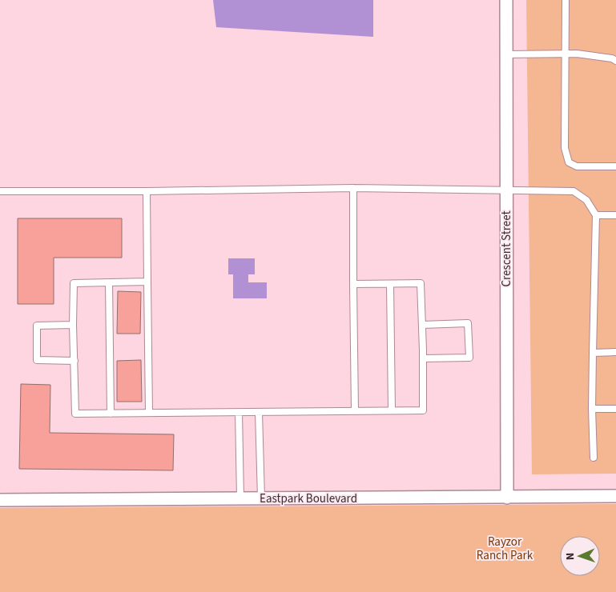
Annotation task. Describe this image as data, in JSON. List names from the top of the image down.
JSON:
{
  "streets": {
    "street": ["Crescent Street", "Eastpark Boulevard"]
  },
  "crossings": [
    ["Crescent Street", "Eastpark Boulevard"]
  ],
  "parks": ["Rayzor Ranch Park"],
  "north": "left"
}
